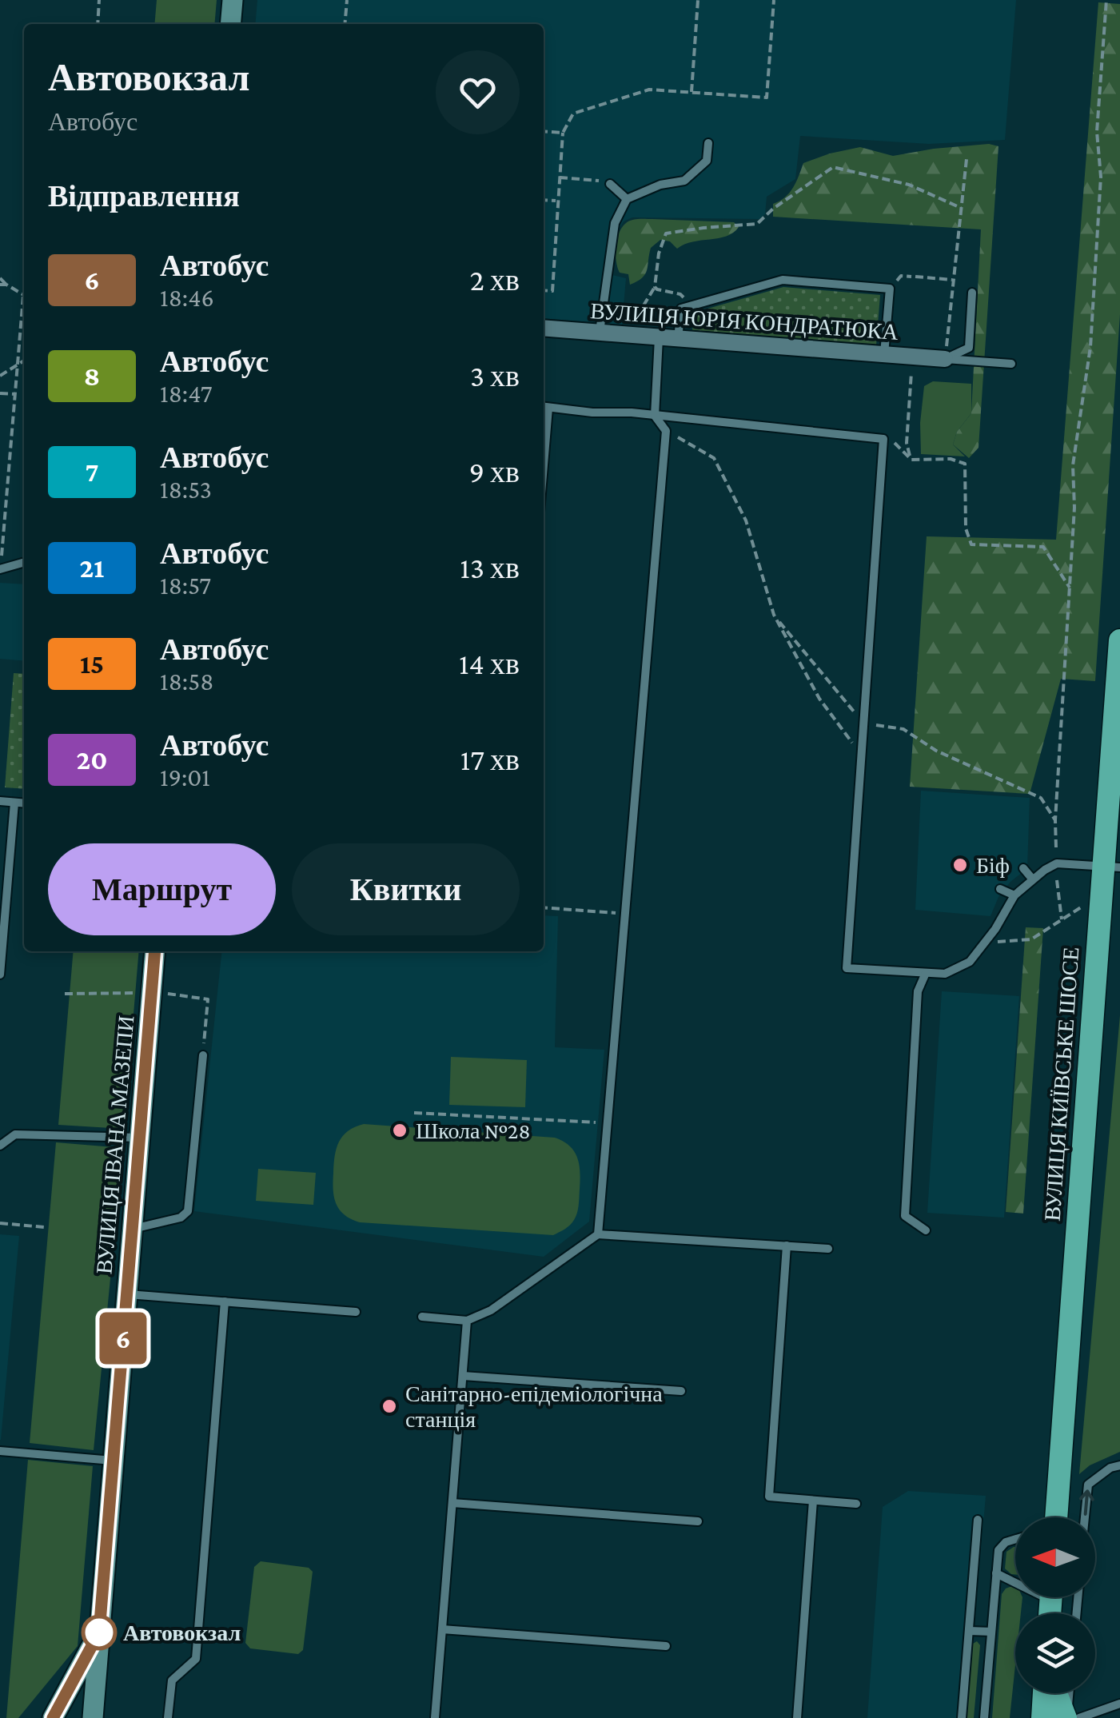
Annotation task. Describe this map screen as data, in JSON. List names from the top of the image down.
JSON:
{
  "streets": {
    "highway": ["ВУЛИЦЯ КИЇВСЬКЕ ШОСЕ"],
    "main road": ["ВУЛИЦЯ ІВАНА МАЗЕПИ"],
    "street": ["ВУЛИЦЯ ЮРІЯ КОНДРАТЮКА"]
  },
  "places": [
    "Біф",
    "Школа №28",
    "Санітарно-епідеміологічна станція",
    "Автовокзал"
  ],
  "lines": ["bus line 6"],
  "north": "left",
  "page": {
    "on_map": "6",
    "heading": [
      ["Автовокзал", "Автобус"],
      "Відправлення"
    ],
    "list": [
      {
        "mark": "6",
        "name": "Автобус",
        "note": "18:46",
        "value": "2 хв"
      },
      {
        "mark": "8",
        "name": "Автобус",
        "note": "18:47",
        "value": "3 хв"
      },
      {
        "mark": "7",
        "name": "Автобус",
        "note": "18:53",
        "value": "9 хв"
      },
      {
        "mark": "21",
        "name": "Автобус",
        "note": "18:57",
        "value": "13 хв"
      },
      {
        "mark": "15",
        "name": "Автобус",
        "note": "18:58",
        "value": "14 хв"
      },
      {
        "mark": "20",
        "name": "Автобус",
        "note": "19:01",
        "value": "17 хв"
      }
    ],
    "buttons": ["Маршрут", "Квитки"]
  }
}
